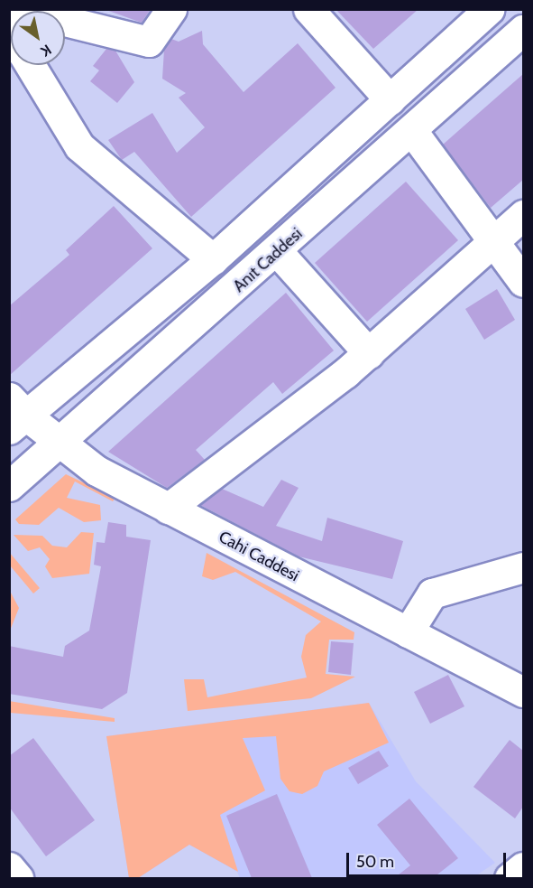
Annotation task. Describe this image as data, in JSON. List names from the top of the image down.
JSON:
{
  "streets": {
    "main road": ["Anıt Caddesi", "Cahi Caddesi"]
  },
  "crossings": [
    ["Anıt Caddesi", "Cahi Caddesi"]
  ],
  "scale_bar": "50 m",
  "north": "bottom right"
}
